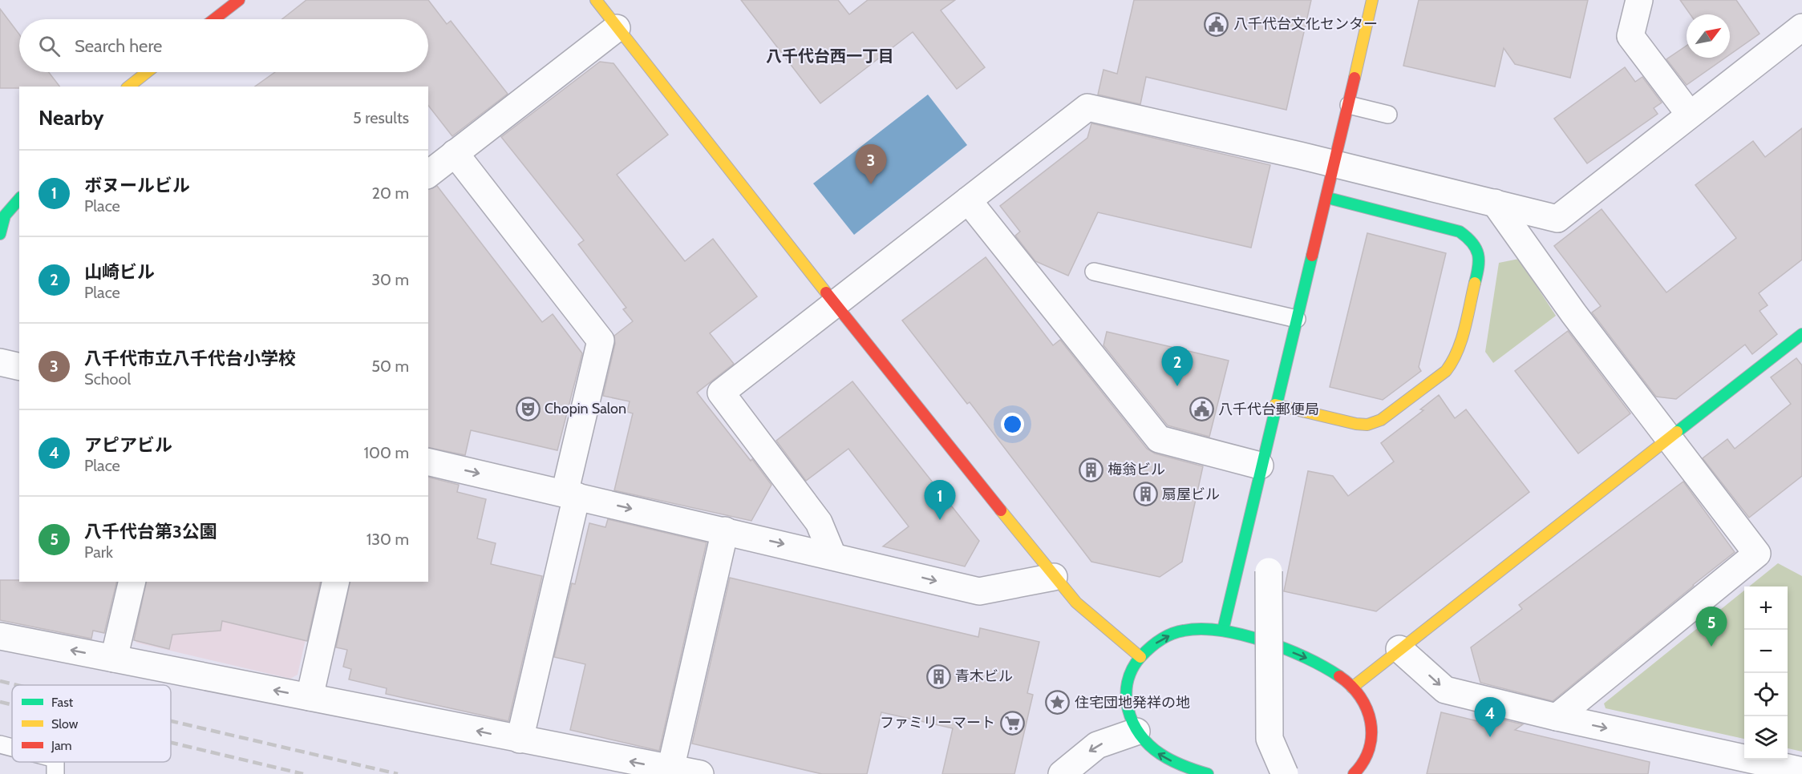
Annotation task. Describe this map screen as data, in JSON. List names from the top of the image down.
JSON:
{
  "districts": ["八千代台西一丁目"],
  "places": {
    "public building": ["八千代台文化センター", "八千代台郵便局"],
    "theatre": ["Chopin Salon"],
    "building": ["梅翁ビル", "扇屋ビル", "青木ビル"],
    "place": ["住宅団地発祥の地"],
    "supermarket": ["ファミリーマート"]
  },
  "legend": ["Fast", "Slow", "Jam"],
  "north": "top right",
  "page": {
    "search": "Search here",
    "heading": ["Nearby", "5 results"],
    "pins": [
      "3",
      "2",
      "1",
      "5",
      "4"
    ],
    "list": [
      {
        "mark": "1",
        "name": "ボヌールビル",
        "note": "Place",
        "value": "20 m"
      },
      {
        "mark": "2",
        "name": "山崎ビル",
        "note": "Place",
        "value": "30 m"
      },
      {
        "mark": "3",
        "name": "八千代市立八千代台小学校",
        "note": "School",
        "value": "50 m"
      },
      {
        "mark": "4",
        "name": "アピアビル",
        "note": "Place",
        "value": "100 m"
      },
      {
        "mark": "5",
        "name": "八千代台第3公園",
        "note": "Park",
        "value": "130 m"
      }
    ],
    "map_buttons": ["+", "−"]
  }
}
